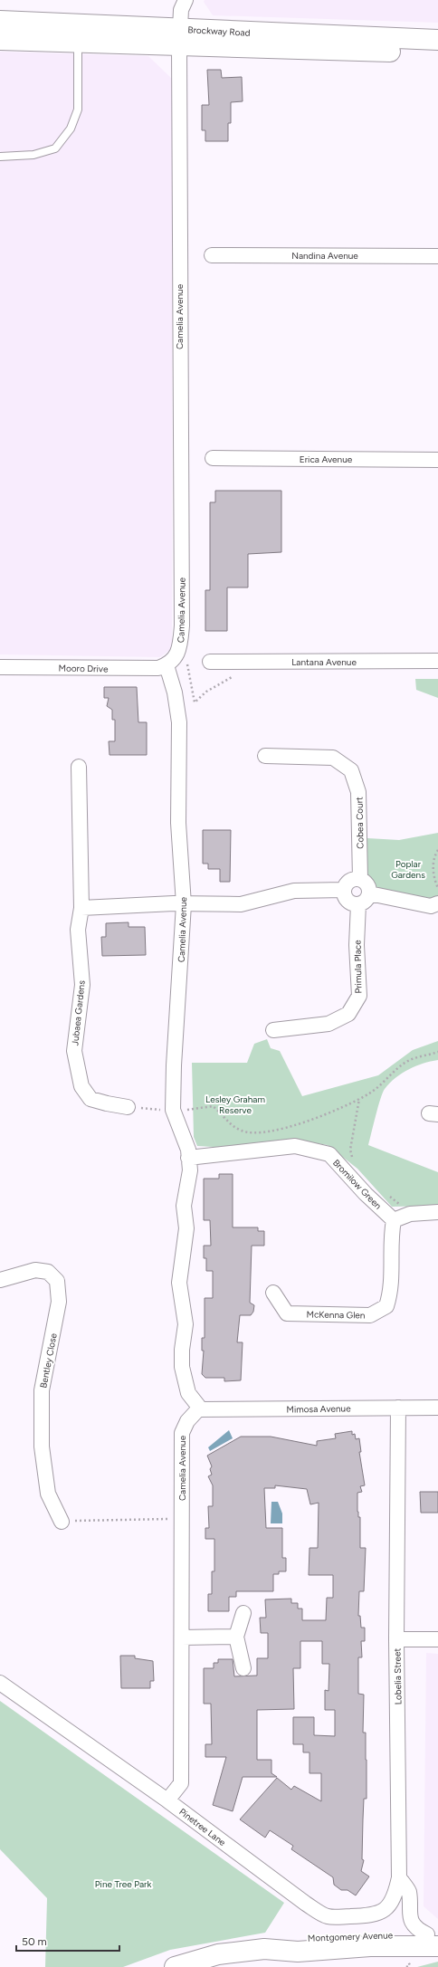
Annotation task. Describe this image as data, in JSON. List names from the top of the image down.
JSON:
{
  "streets": {
    "main road": ["Brockway Road", "Montgomery Avenue"],
    "street": [
      "Nandina Avenue",
      "Camelia Avenue",
      "Erica Avenue",
      "Lantana Avenue",
      "Mooro Drive",
      "Cobea Court",
      "Primula Place",
      "Jubaea Gardens",
      "Bromilow Green",
      "McKenna Glen",
      "Bentley Close",
      "Mimosa Avenue",
      "Lobelia Street",
      "Pinetree Lane"
    ]
  },
  "crossings": [
    ["Brockway Road", "Camelia Avenue"],
    ["Camelia Avenue", "Mooro Drive"],
    ["Camelia Avenue", "Bromilow Green"],
    ["Camelia Avenue", "Mimosa Avenue"],
    ["Camelia Avenue", "Pinetree Lane"],
    ["Cobea Court", "Primula Place"],
    ["Bromilow Green", "McKenna Glen"],
    ["Mimosa Avenue", "Lobelia Street"],
    ["Lobelia Street", "Pinetree Lane"],
    ["Lobelia Street", "Montgomery Avenue"]
  ],
  "parks": ["Poplar Gardens", "Lesley Graham Reserve", "Pine Tree Park"],
  "scale_bar": "50 m"
}
